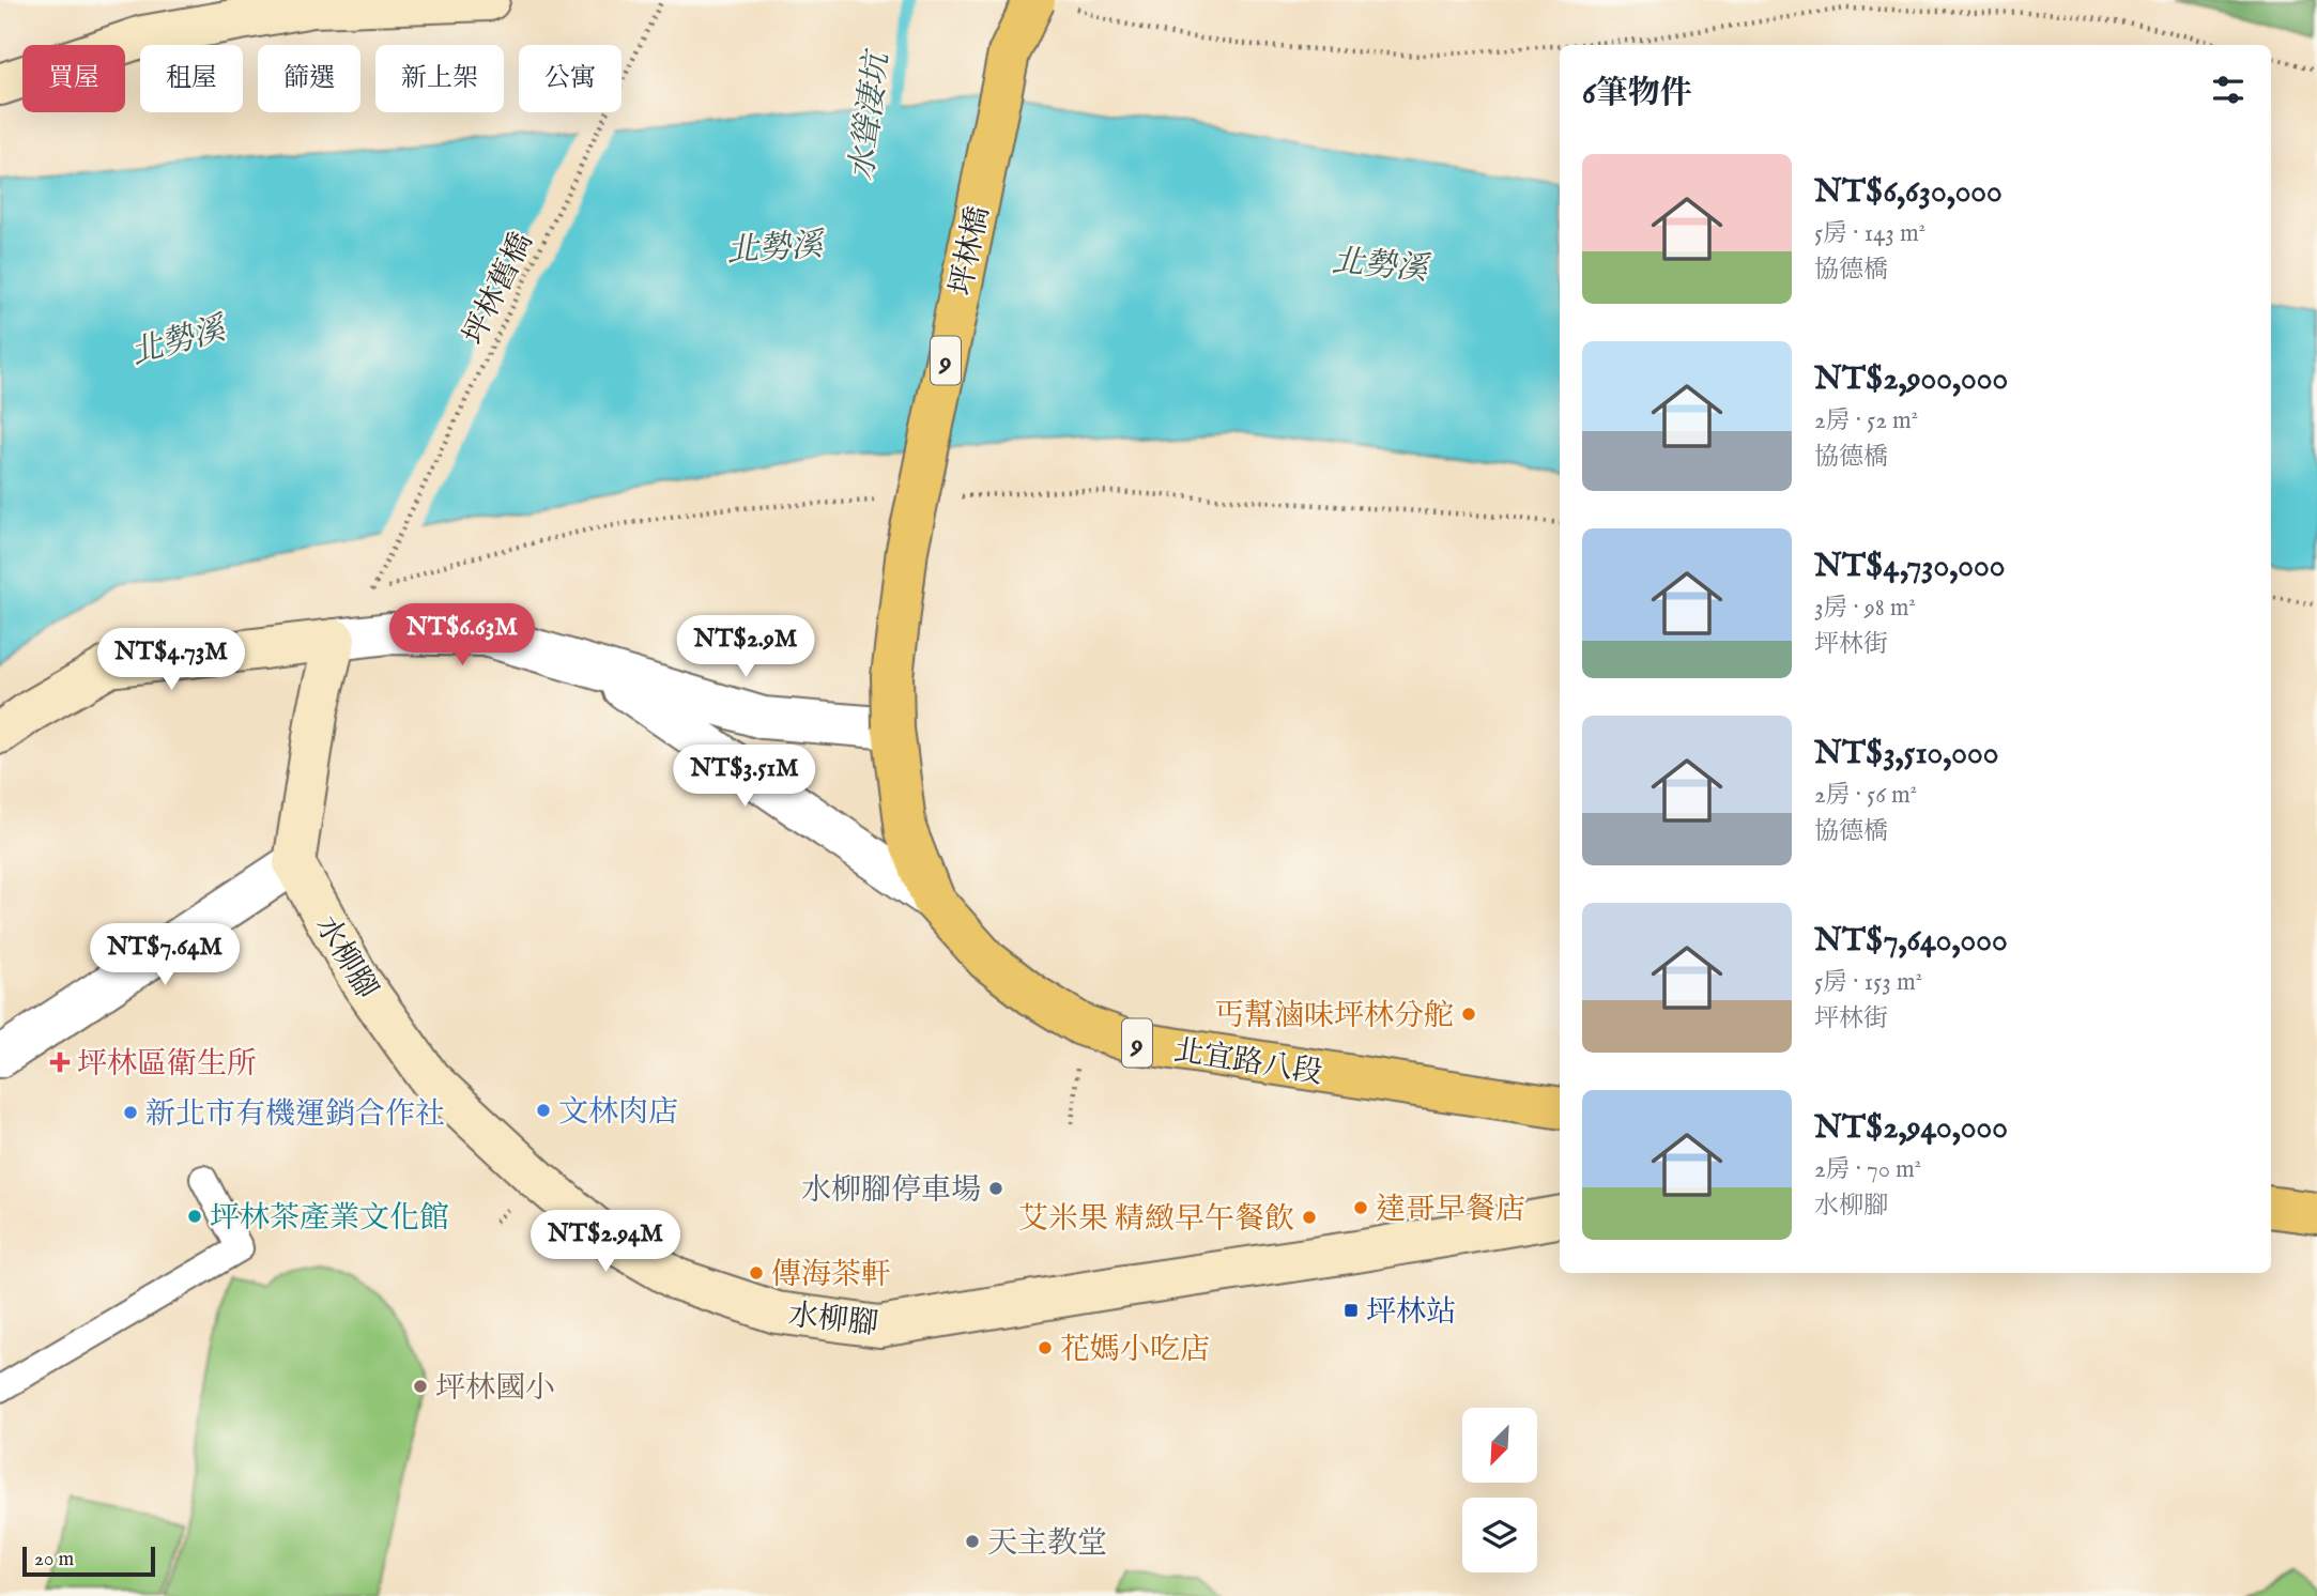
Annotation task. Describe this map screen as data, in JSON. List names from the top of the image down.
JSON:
{
  "streets": {
    "main road": [
      "坪林橋",
      "9",
      "水柳腳",
      "北宜路八段"
    ],
    "path": ["坪林舊橋"]
  },
  "crossings": [
    ["坪林橋", "北宜路八段"]
  ],
  "water": ["水聳淒坑", "北勢溪"],
  "places": {
    "other": [
      "丐幫滷味坪林分舵",
      "文林肉店",
      "新北市有機運銷合作社",
      "水柳腳停車場",
      "達哥早餐店",
      "坪林茶產業文化館",
      "艾米果 精緻早午餐飲",
      "傳海茶軒",
      "花媽小吃店",
      "坪林國小",
      "天主教堂"
    ],
    "health": ["坪林區衛生所"],
    "transit": ["坪林站"]
  },
  "scale_bar": "20 m",
  "north": "bottom left",
  "page": {
    "chip": [
      "買屋",
      "租屋",
      "篩選",
      "新上架",
      "公寓"
    ],
    "heading": "6筆物件",
    "list": [
      {
        "name": "NT$6,630,000",
        "note": "5房 · 143 m² · 協德橋"
      },
      {
        "name": "NT$2,900,000",
        "note": "2房 · 52 m² · 協德橋"
      },
      {
        "name": "NT$4,730,000",
        "note": "3房 · 98 m² · 坪林街"
      },
      {
        "name": "NT$3,510,000",
        "note": "2房 · 56 m² · 協德橋"
      },
      {
        "name": "NT$7,640,000",
        "note": "5房 · 153 m² · 坪林街"
      },
      {
        "name": "NT$2,940,000",
        "note": "2房 · 70 m² · 水柳腳"
      }
    ],
    "price": [
      "NT$6.63M",
      "NT$2.9M",
      "NT$4.73M",
      "NT$3.51M",
      "NT$7.64M",
      "NT$2.94M"
    ],
    "scale": "20 m"
  }
}
